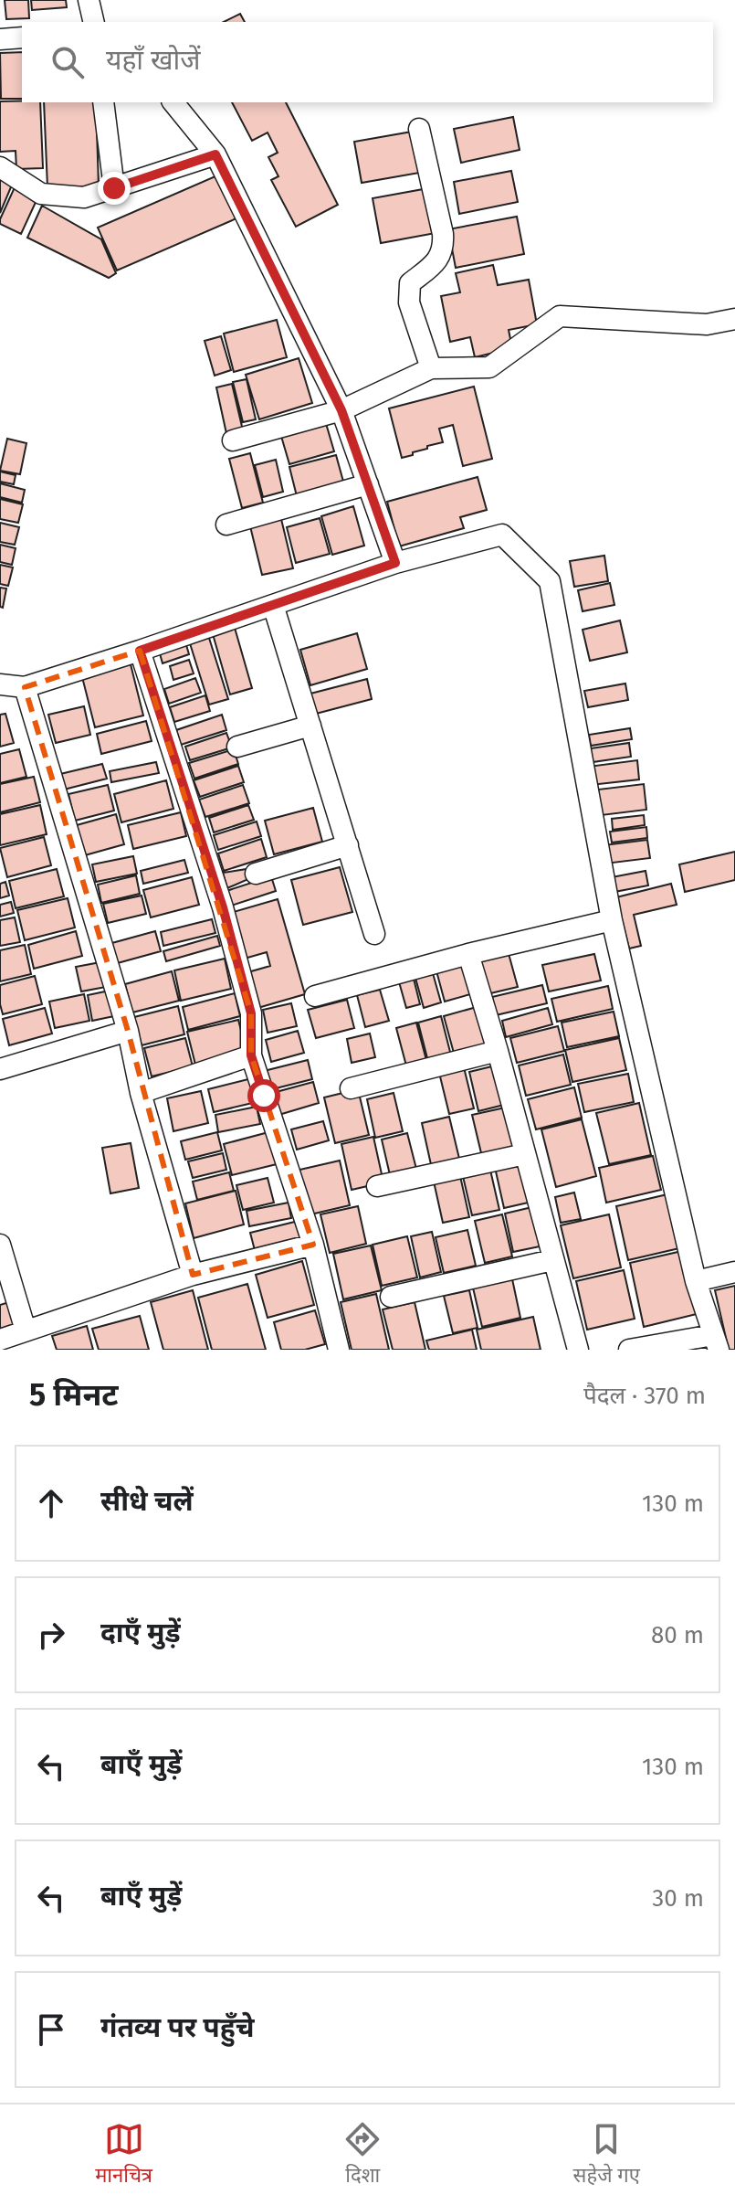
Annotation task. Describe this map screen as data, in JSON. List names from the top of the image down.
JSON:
{
  "page": {
    "search": "यहाँ खोजें",
    "heading": ["5 मिनट", "पैदल · 370 m"],
    "list": [
      ["सीधे चलें", "130 m"],
      ["दाएँ मुड़ें", "80 m"],
      ["बाएँ मुड़ें", "130 m"],
      ["बाएँ मुड़ें", "30 m"],
      "गंतव्य पर पहुँचे"
    ],
    "nav": ["मानचित्र", "दिशा", "सहेजे गए"]
  }
}
